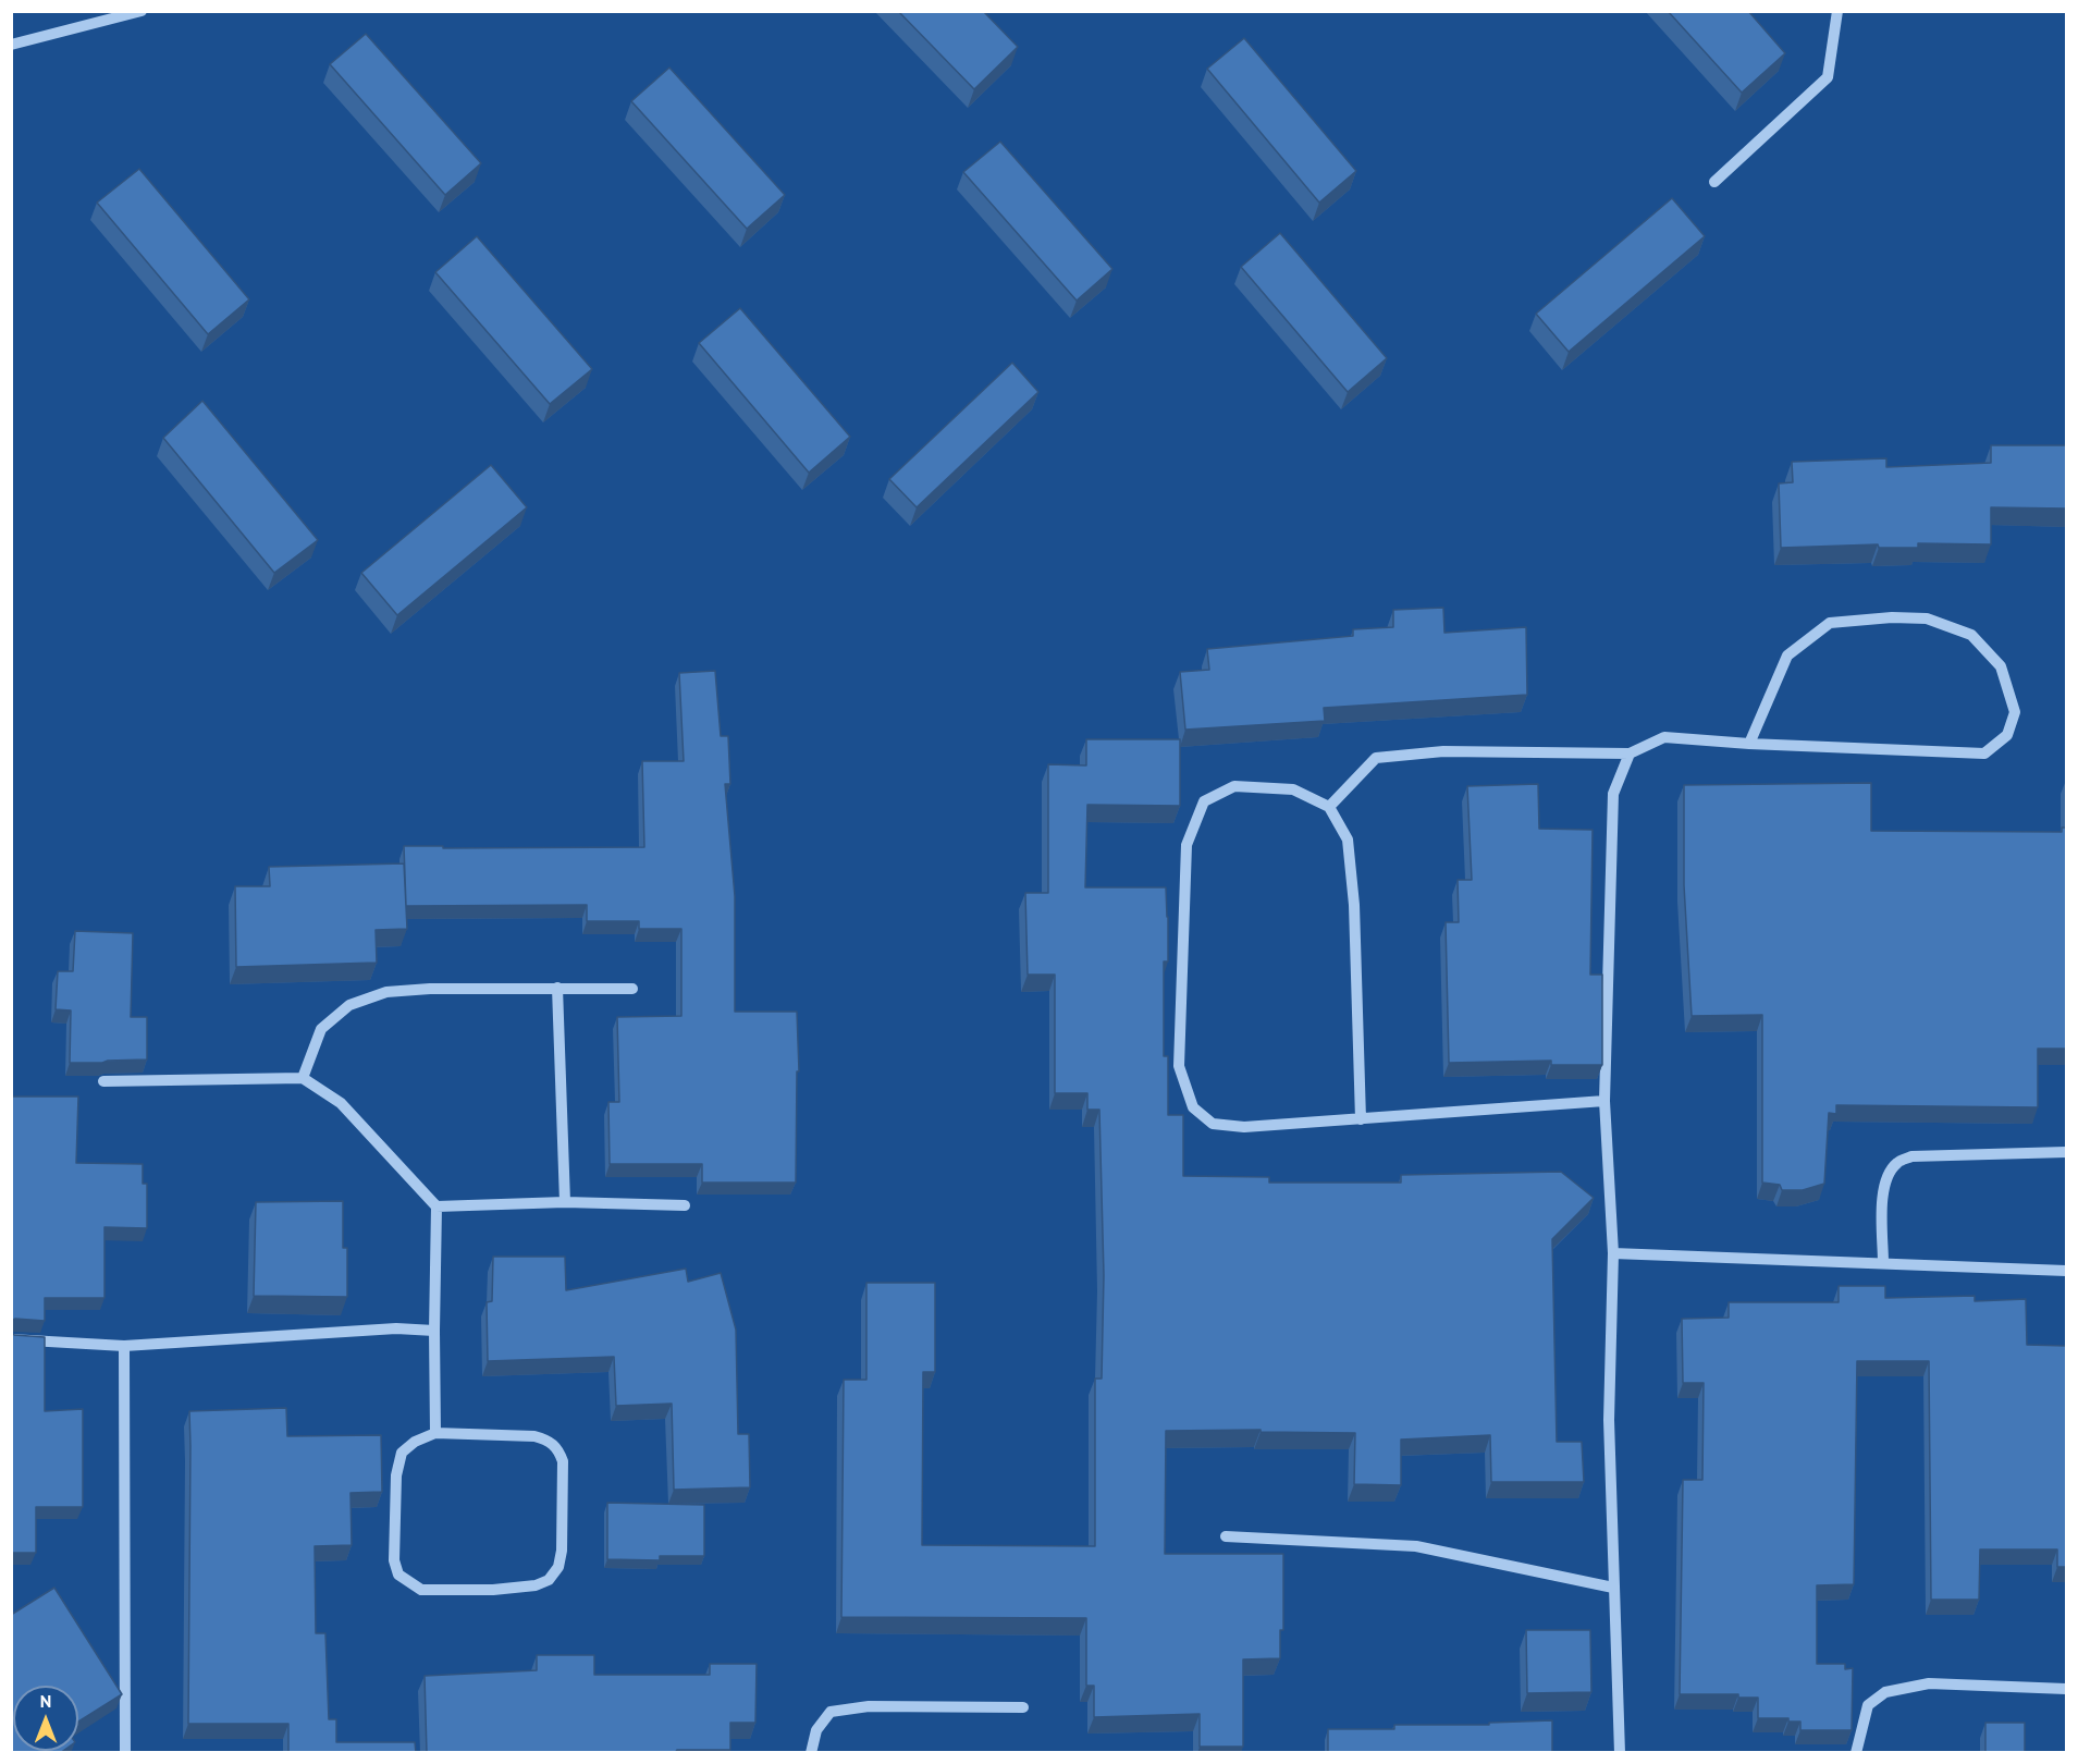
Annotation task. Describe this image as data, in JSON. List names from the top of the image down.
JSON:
{
  "north": "top"
}
